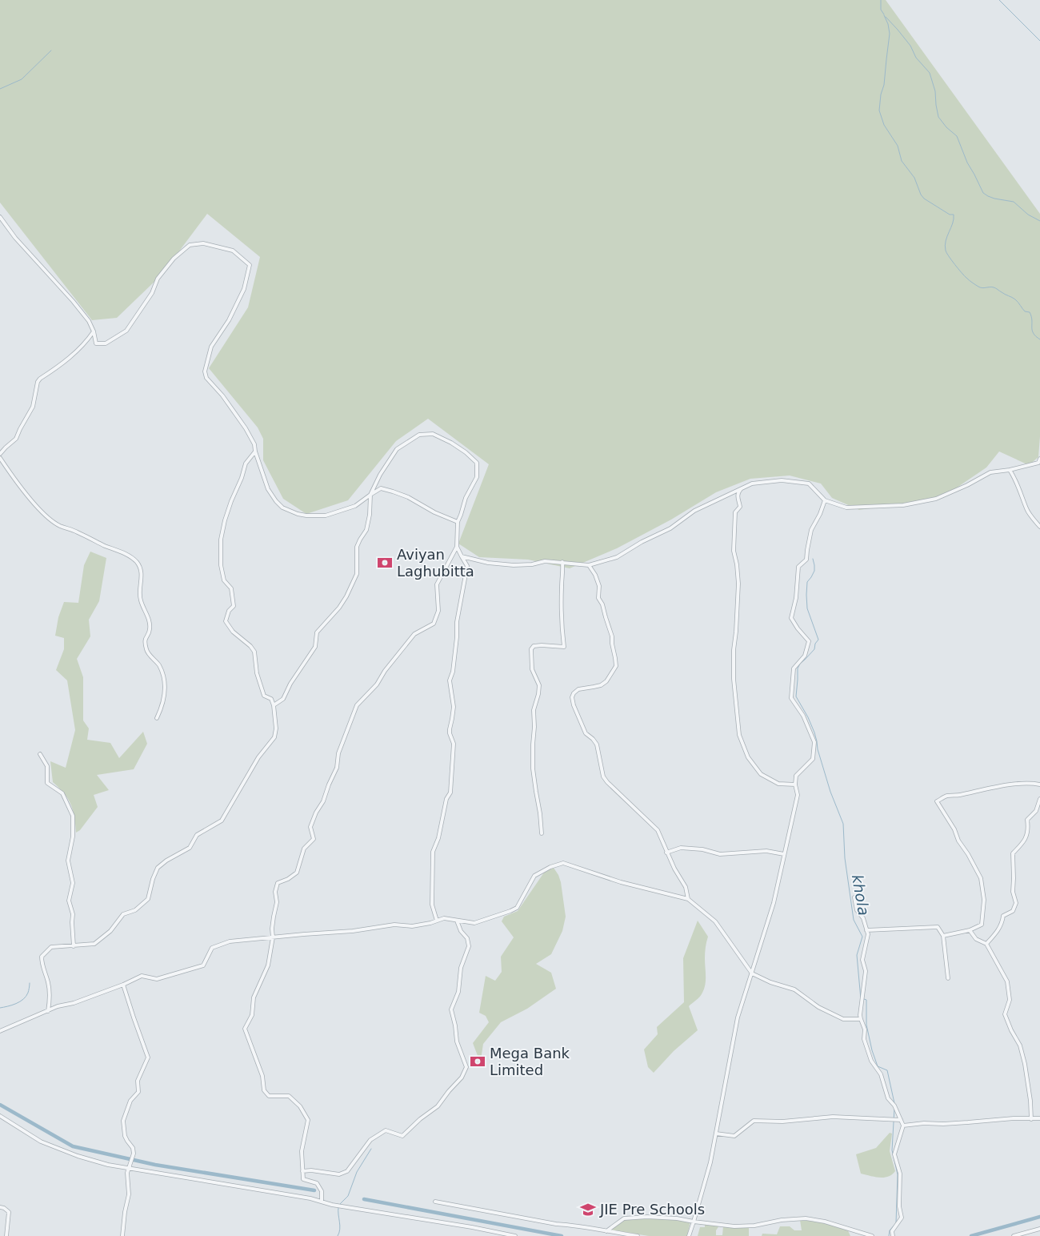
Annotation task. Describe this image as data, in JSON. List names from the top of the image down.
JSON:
{
  "water": ["khola"],
  "places": {
    "bank": ["Aviyan Laghubitta", "Mega Bank Limited"],
    "school or university": ["JIE Pre Schools"]
  }
}
